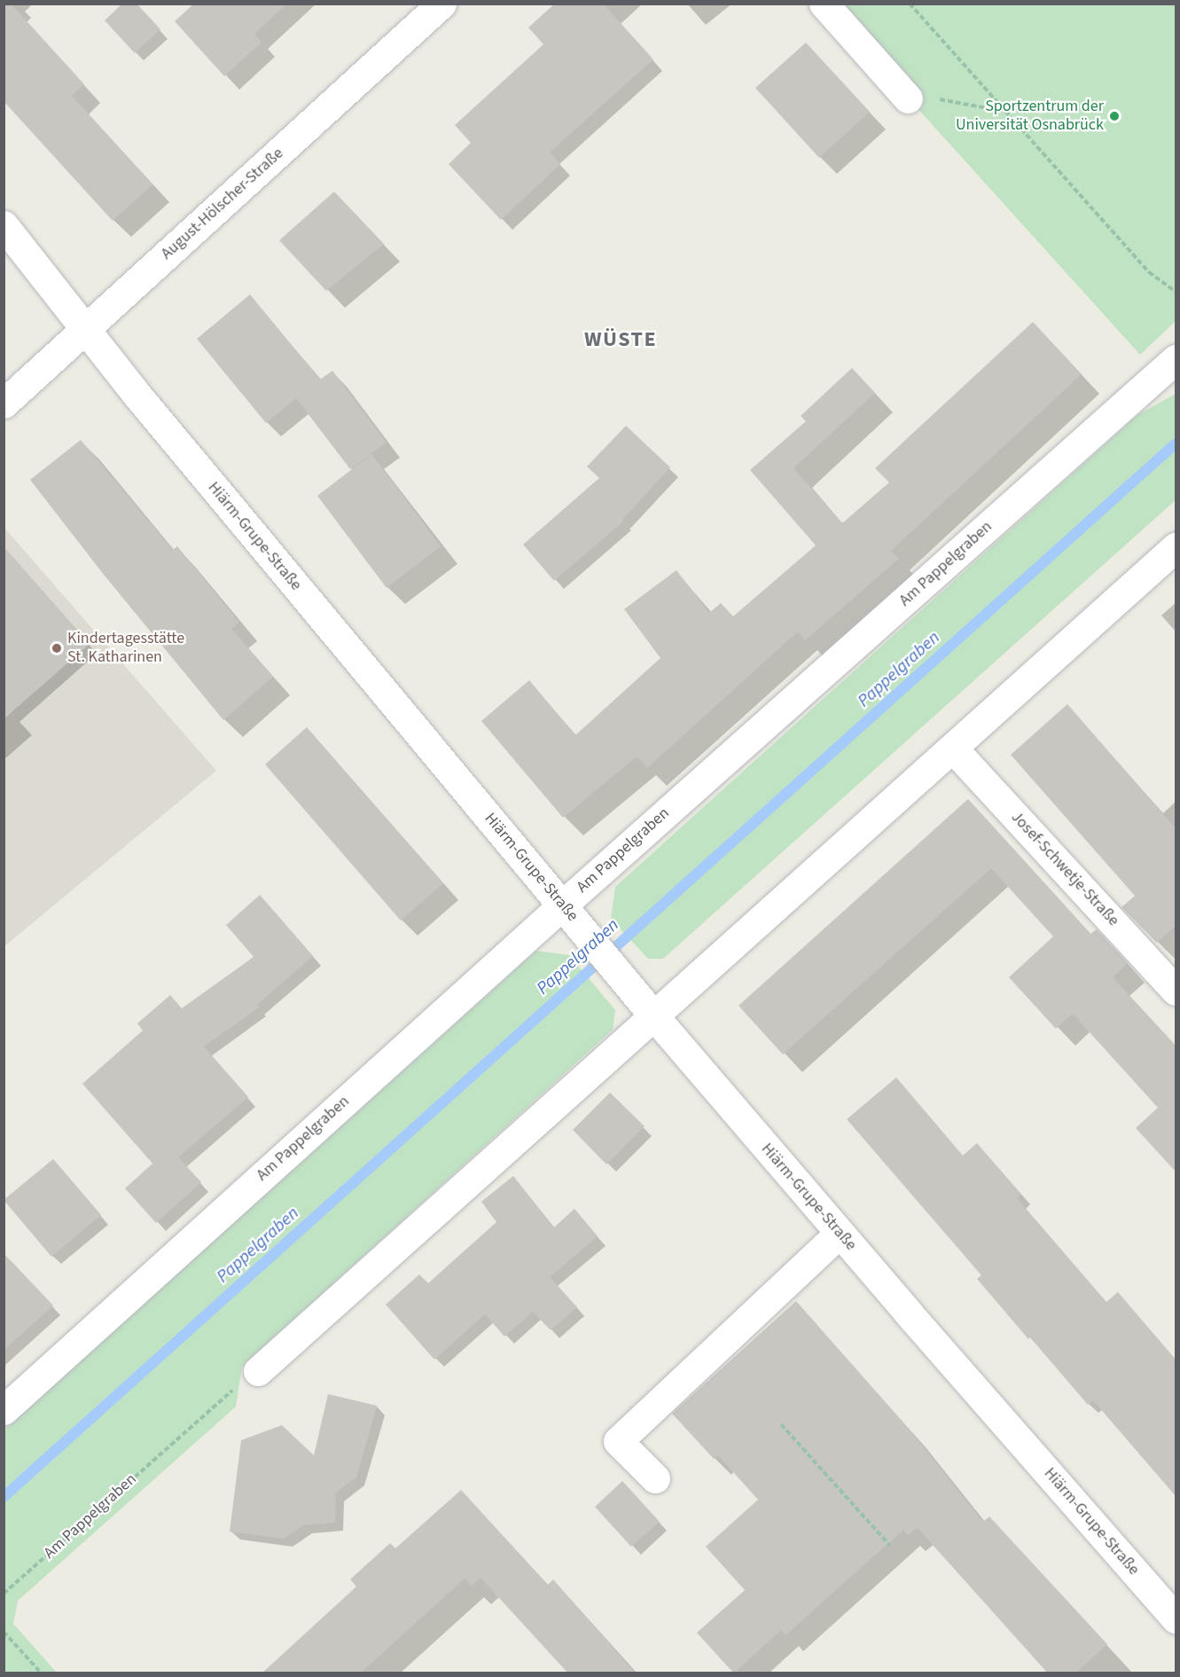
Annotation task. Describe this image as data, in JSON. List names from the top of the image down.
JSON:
{
  "streets": {
    "street": [
      "August-Hölscher-Straße",
      "Hiärm-Grupe-Straße",
      "Am Pappelgraben",
      "Josef-Schwetje-Straße"
    ]
  },
  "crossings": [
    ["August-Hölscher-Straße", "Hiärm-Grupe-Straße"],
    ["Hiärm-Grupe-Straße", "Am Pappelgraben"]
  ],
  "districts": ["WÜSTE"],
  "water": ["Pappelgraben"],
  "places": ["Sportzentrum der Universität Osnabrück", "Kindertagesstätte St. Katharinen"]
}
